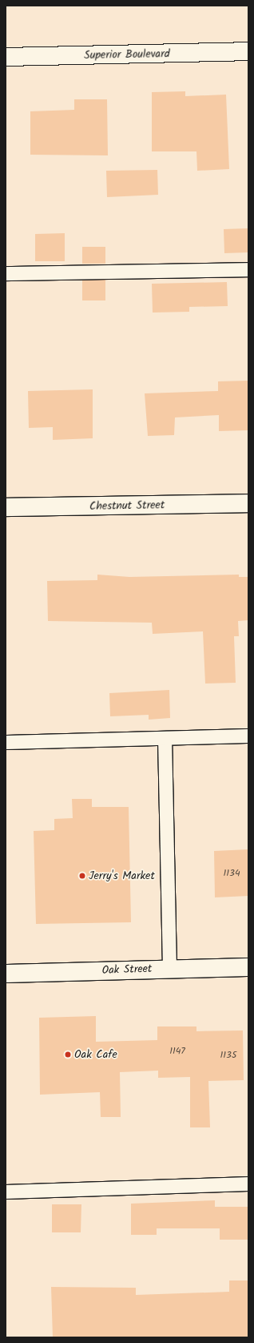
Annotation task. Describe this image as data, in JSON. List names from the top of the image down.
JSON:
{
  "streets": {
    "street": ["Superior Boulevard", "Chestnut Street", "Oak Street"]
  },
  "places": ["Jerry's Market", "Oak Cafe"],
  "house_numbers": ["1134", "1147", "1135"]
}
